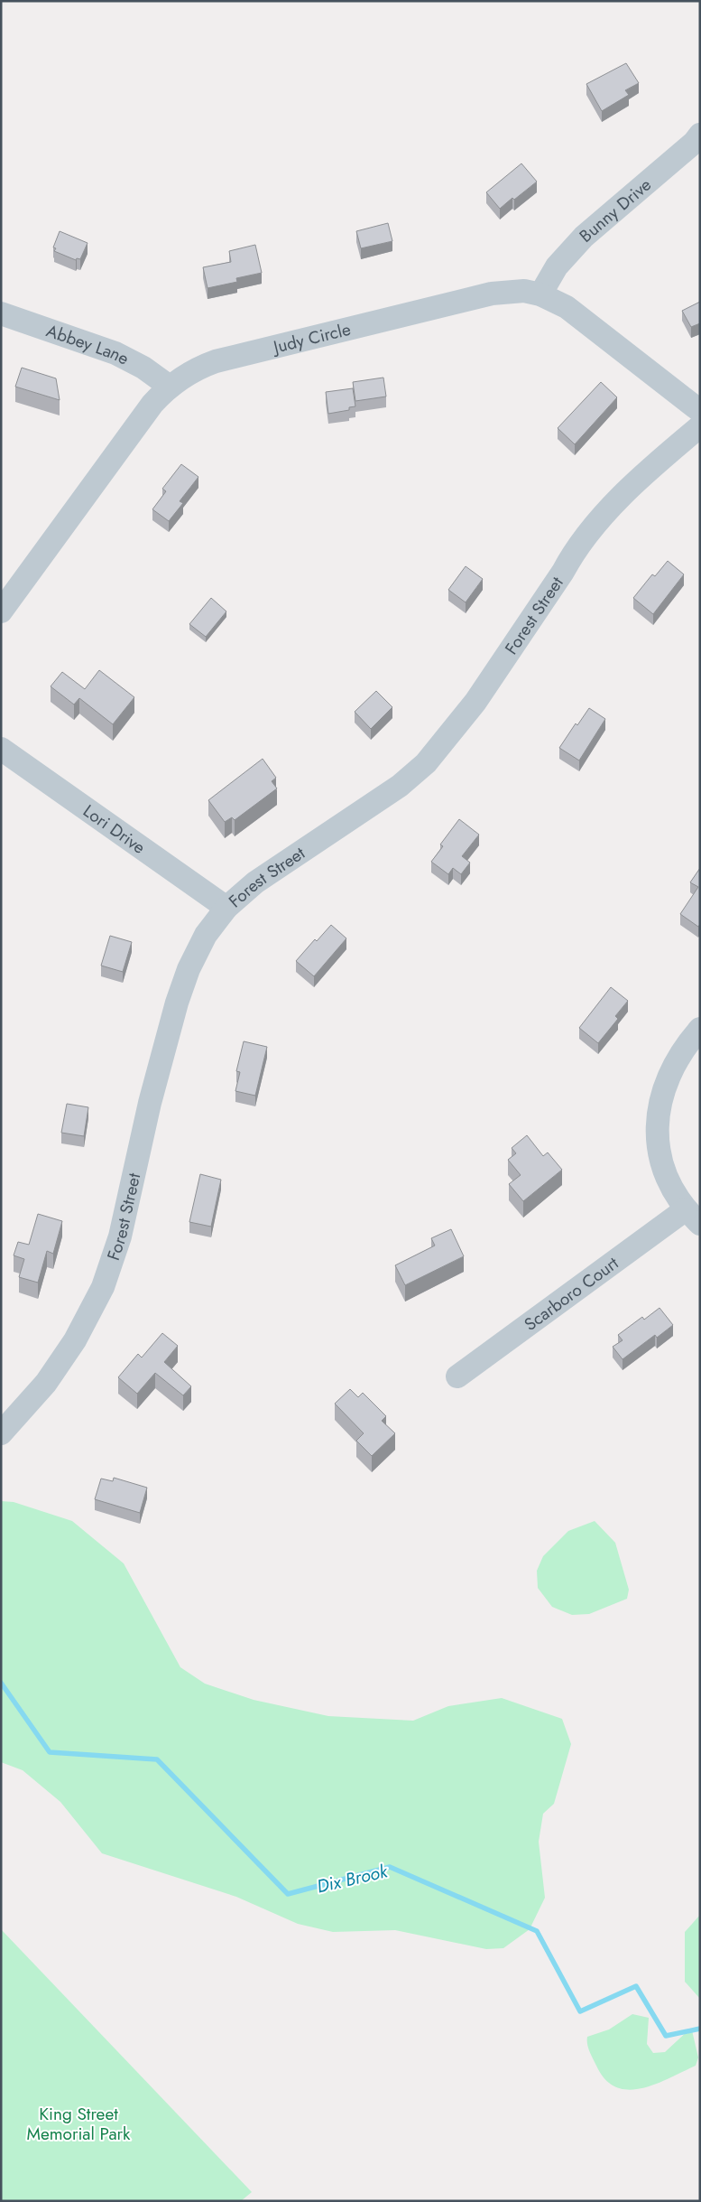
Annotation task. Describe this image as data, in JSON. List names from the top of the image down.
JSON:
{
  "streets": {
    "street": [
      "Bunny Drive",
      "Judy Circle",
      "Abbey Lane",
      "Forest Street",
      "Lori Drive",
      "Scarboro Court"
    ]
  },
  "crossings": [
    ["Bunny Drive", "Judy Circle"],
    ["Judy Circle", "Abbey Lane"],
    ["Forest Street", "Lori Drive"]
  ],
  "water": ["Dix Brook"],
  "parks": ["King Street Memorial Park"]
}
